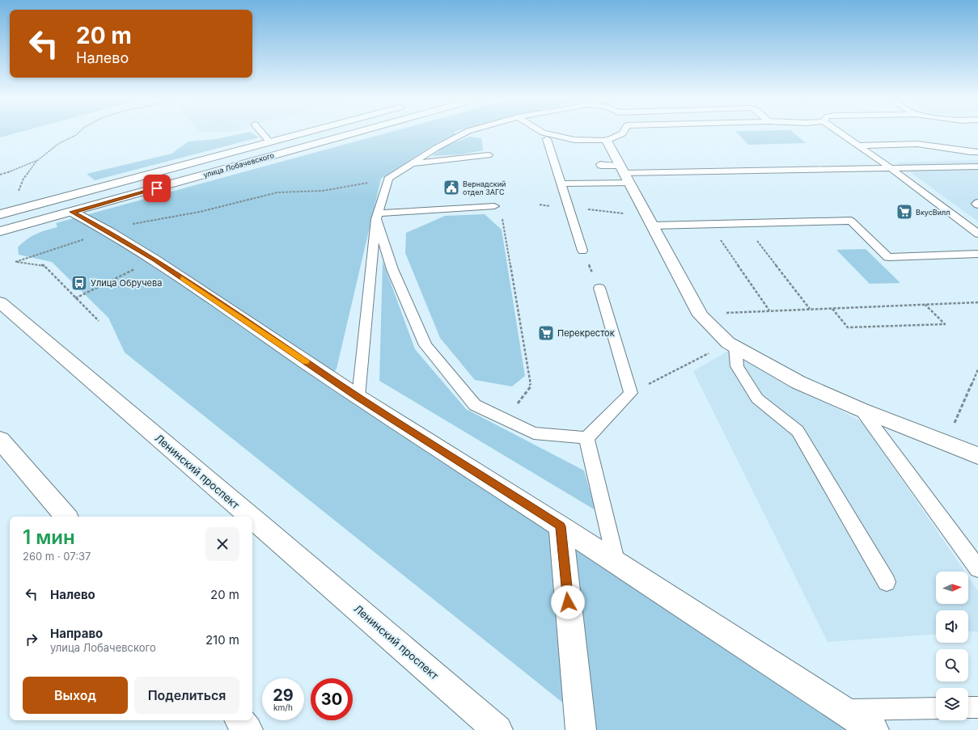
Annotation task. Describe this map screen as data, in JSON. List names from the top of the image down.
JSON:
{
  "streets": {
    "main road": ["улица Лобачевского", "Ленинский проспект"]
  },
  "places": {
    "public building": ["Вернадский отдел ЗАГС"],
    "supermarket": ["ВкусВилл", "Перекресток"],
    "bus stop": ["Улица Обручева"]
  },
  "north": "right",
  "page": {
    "turn": ["20 m", "Налево"],
    "heading": ["1 мин", "260 m · 07:37"],
    "list": [
      {
        "name": "Налево",
        "value": "20 m"
      },
      {
        "name": "Направо",
        "note": "улица Лобачевского",
        "value": "210 m"
      }
    ],
    "buttons": ["Выход", "Поделиться"],
    "speed": "29 km/h",
    "limit": "30"
  }
}
